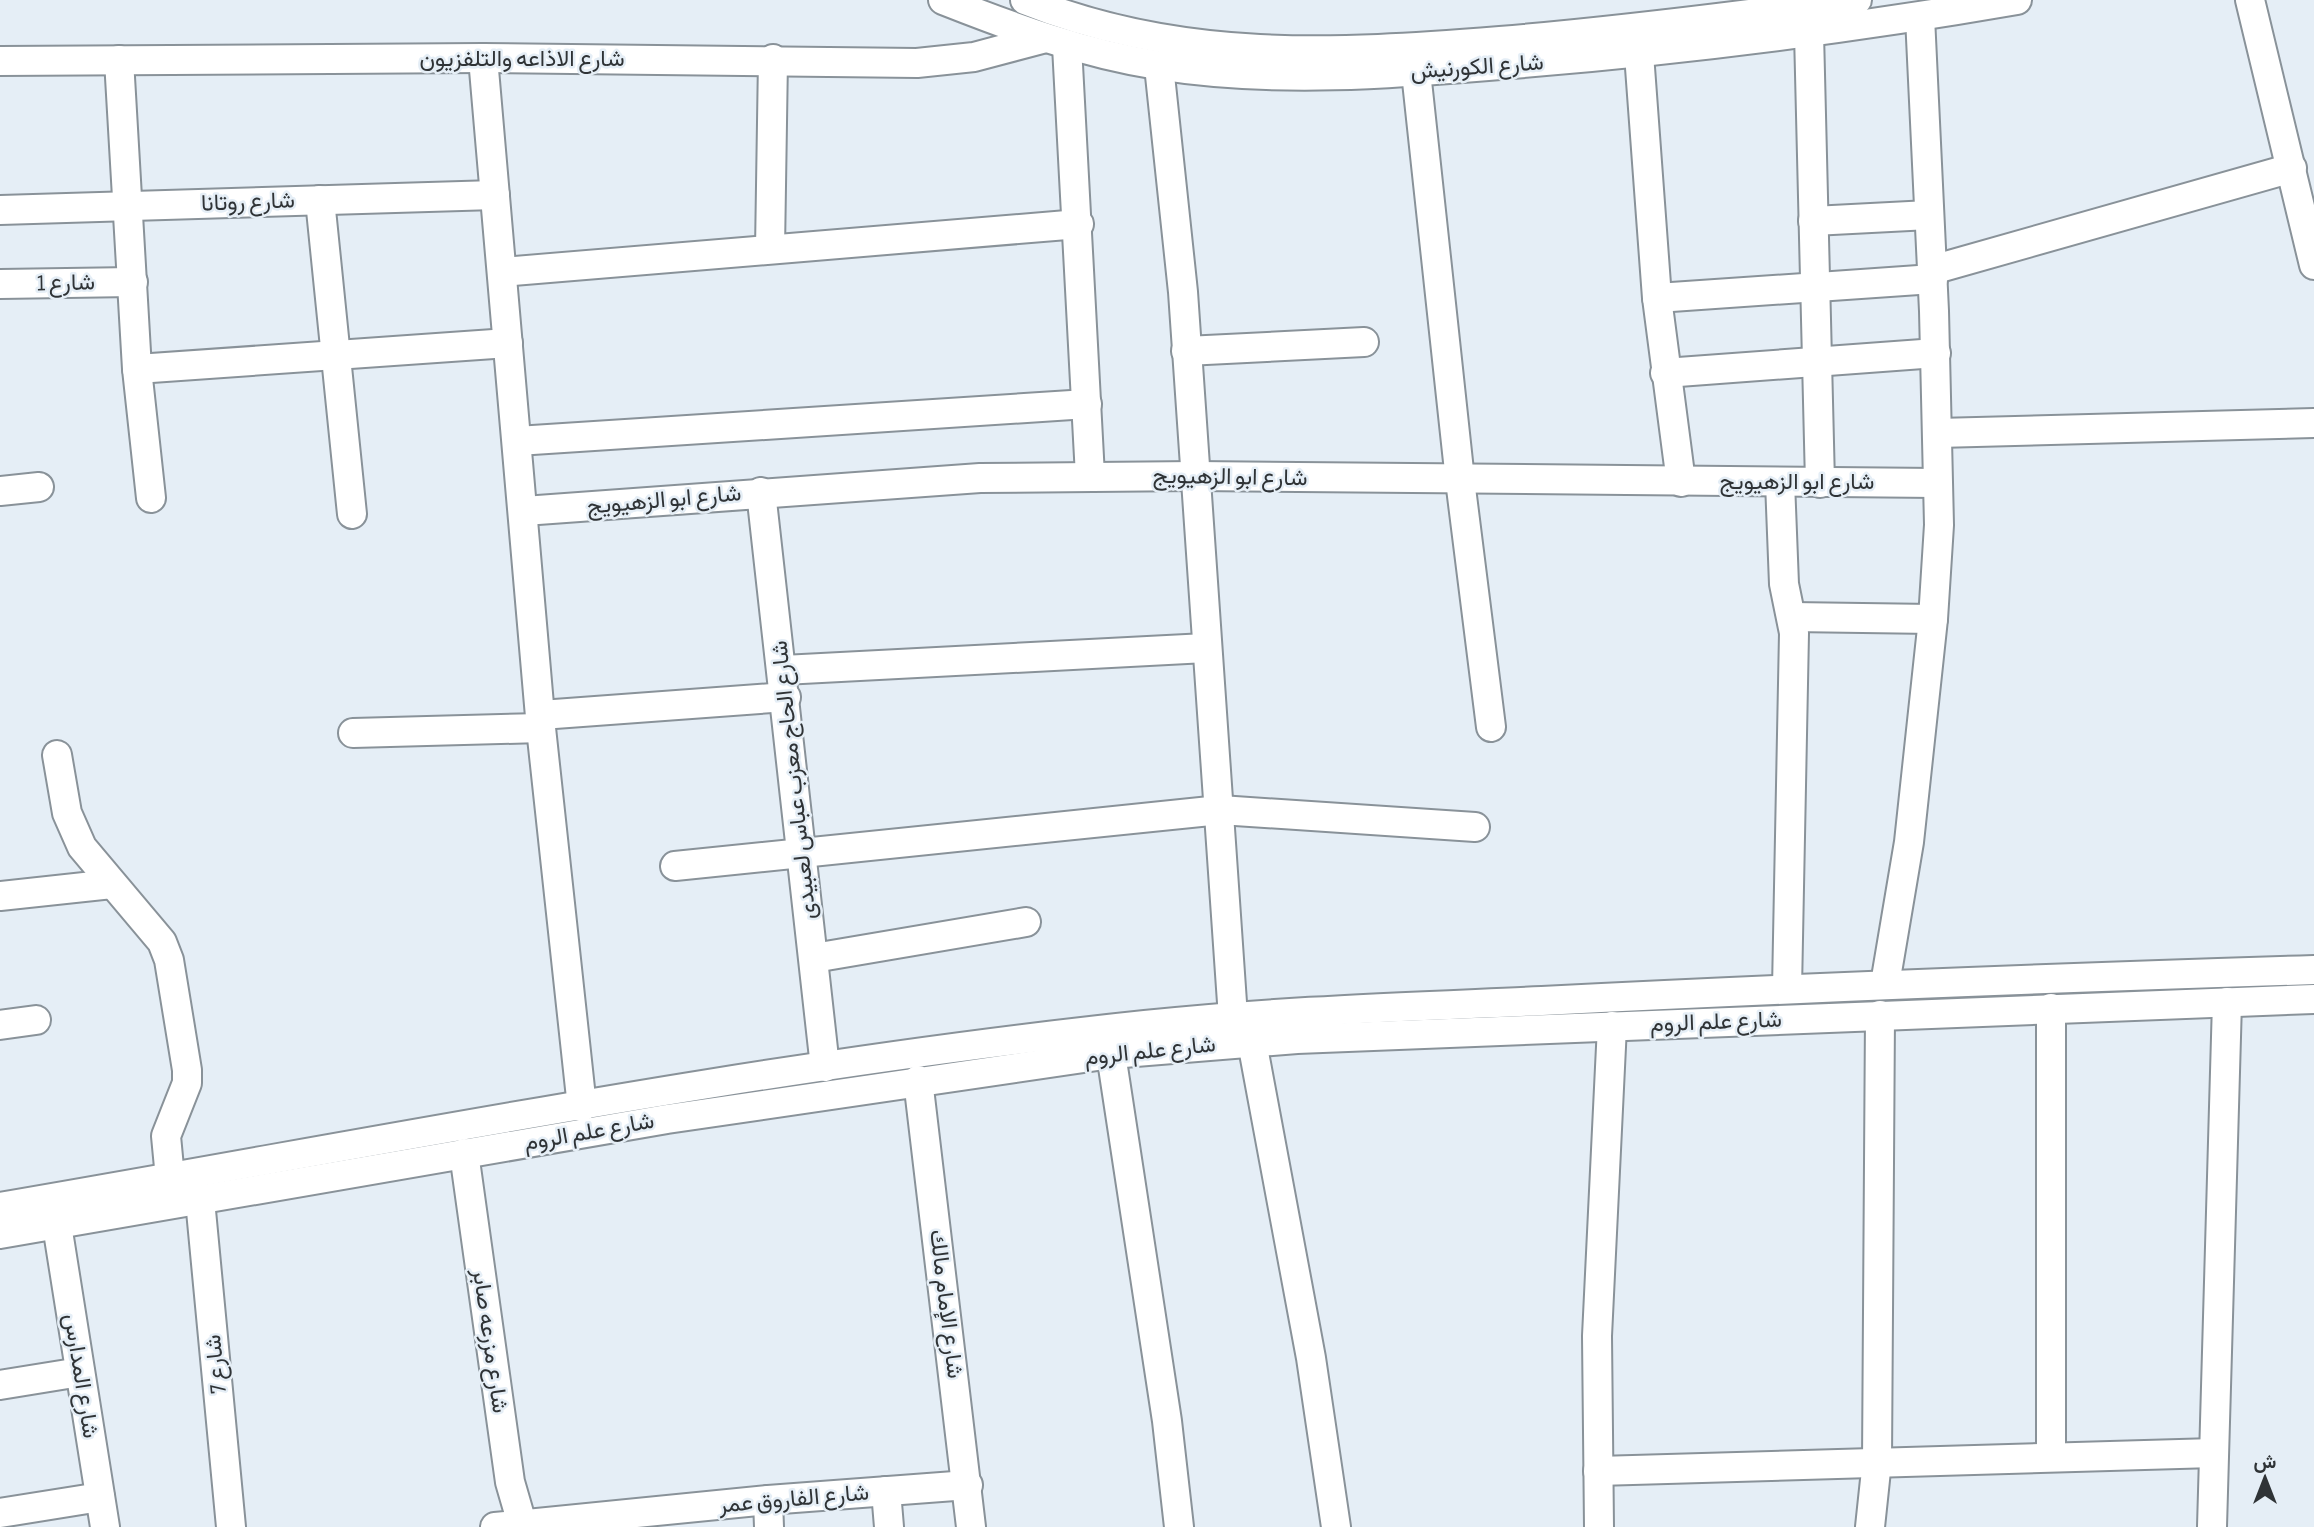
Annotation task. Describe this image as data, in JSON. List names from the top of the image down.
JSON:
{
  "streets": {
    "street": [
      "شارع الاذاعه والتلفزيون",
      "شارع الكورنيش",
      "شارع روتانا",
      "شارع 1",
      "شارع ابو الزهيويج",
      "شارع الحاج معزب عباس لعبيدى",
      "شارع علم الروم",
      "شارع الإمام مالك",
      "شارع مزرعه صابر",
      "شارع 7",
      "شارع المدارس",
      "شارع الفاروق عمر"
    ]
  },
  "crossings": [
    ["شارع الاذاعه والتلفزيون", "شارع الكورنيش"],
    ["شارع ابو الزهيويج", "شارع الحاج معزب عباس لعبيدى"],
    ["شارع الحاج معزب عباس لعبيدى", "شارع علم الروم"],
    ["شارع علم الروم", "شارع الإمام مالك"],
    ["شارع علم الروم", "شارع مزرعه صابر"],
    ["شارع علم الروم", "شارع 7"],
    ["شارع علم الروم", "شارع المدارس"],
    ["شارع الإمام مالك", "شارع الفاروق عمر"],
    ["شارع مزرعه صابر", "شارع الفاروق عمر"]
  ],
  "north": "top"
}
